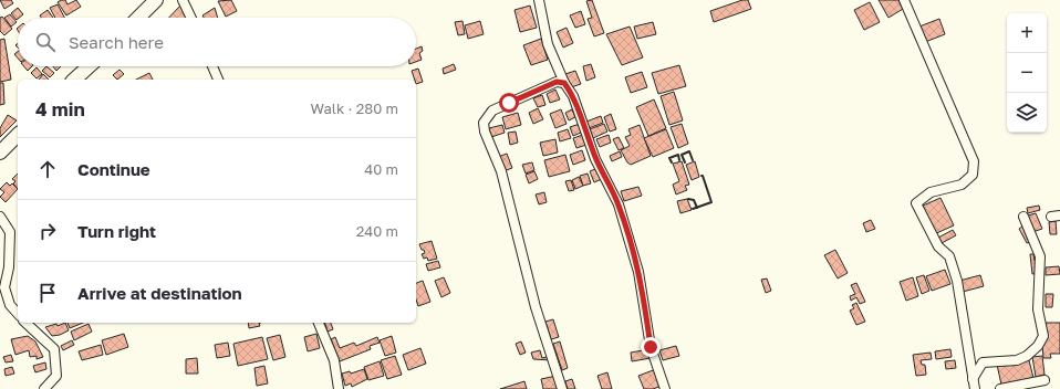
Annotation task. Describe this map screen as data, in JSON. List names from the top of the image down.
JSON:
{
  "page": {
    "map_buttons": ["+", "−"],
    "search": "Search here",
    "heading": ["4 min", "Walk · 280 m"],
    "list": [
      ["Continue", "40 m"],
      ["Turn right", "240 m"],
      "Arrive at destination"
    ]
  }
}
